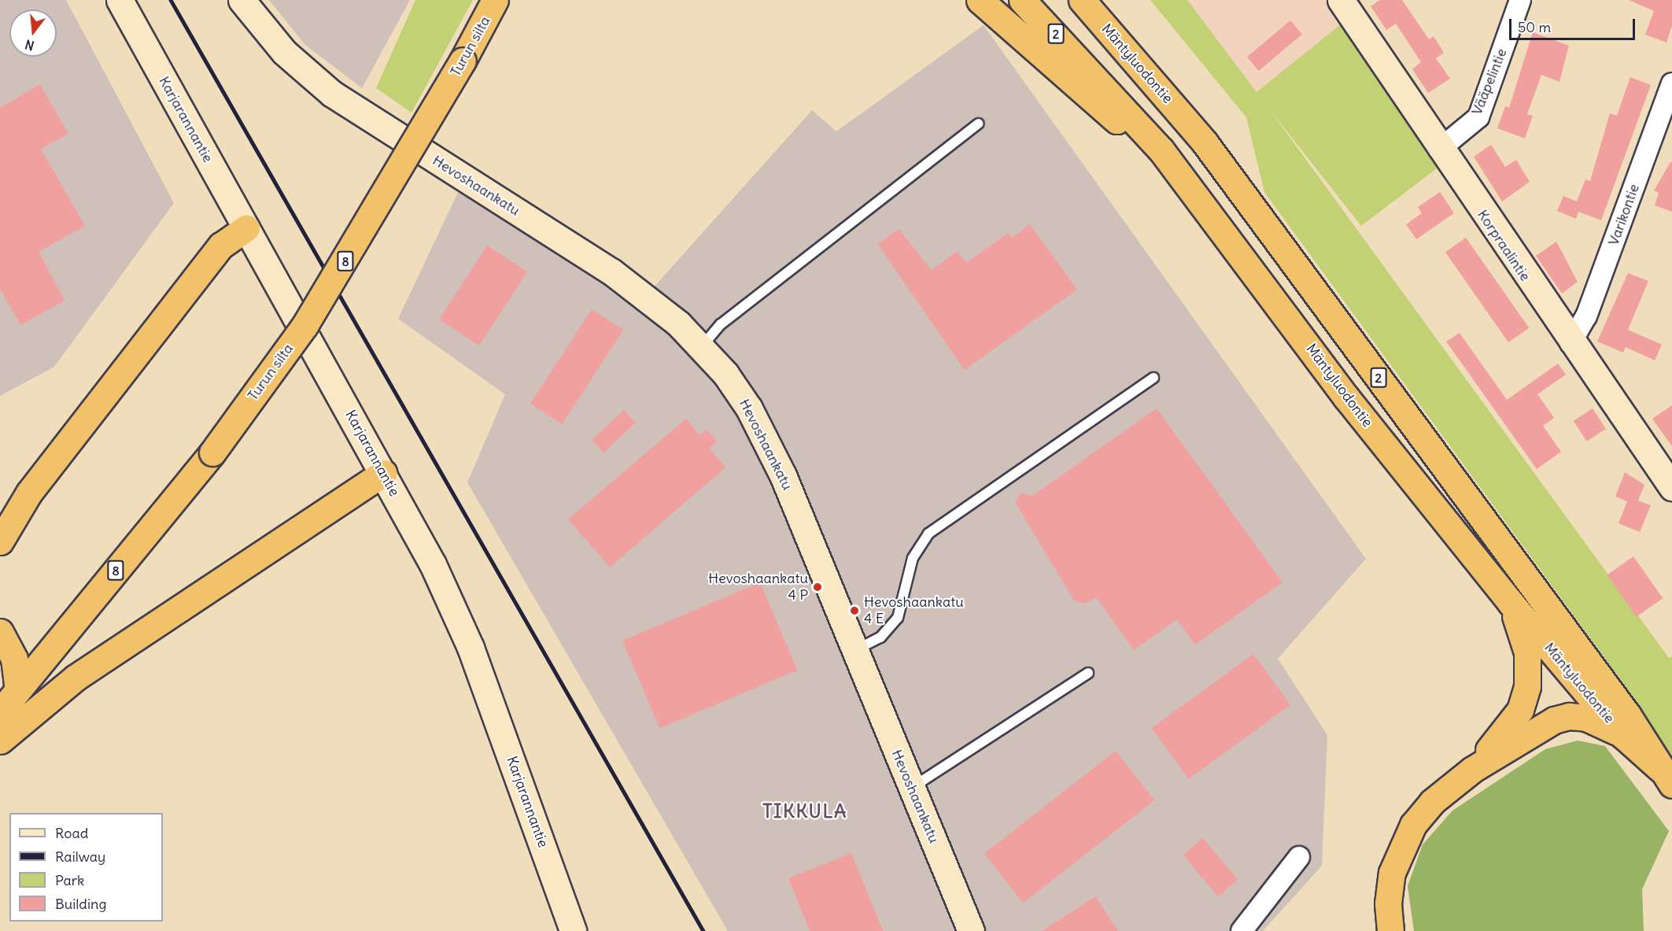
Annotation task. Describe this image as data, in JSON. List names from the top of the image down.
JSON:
{
  "streets": {
    "highway": [
      "2",
      "Turun silta",
      "Mäntyluodontie",
      "8"
    ],
    "street": [
      "Vääpelintie",
      "Karjarannantie",
      "Hevoshaankatu",
      "Varikontie",
      "Korpraalintie"
    ]
  },
  "crossings": [
    ["Vääpelintie", "Korpraalintie"],
    ["Varikontie", "Korpraalintie"]
  ],
  "districts": ["TIKKULA"],
  "places": ["Hevoshaankatu 4 P", "Hevoshaankatu 4 E"],
  "legend": [
    "Road",
    "Railway",
    "Park",
    "Building"
  ],
  "scale_bar": "50 m",
  "north": "bottom"
}
